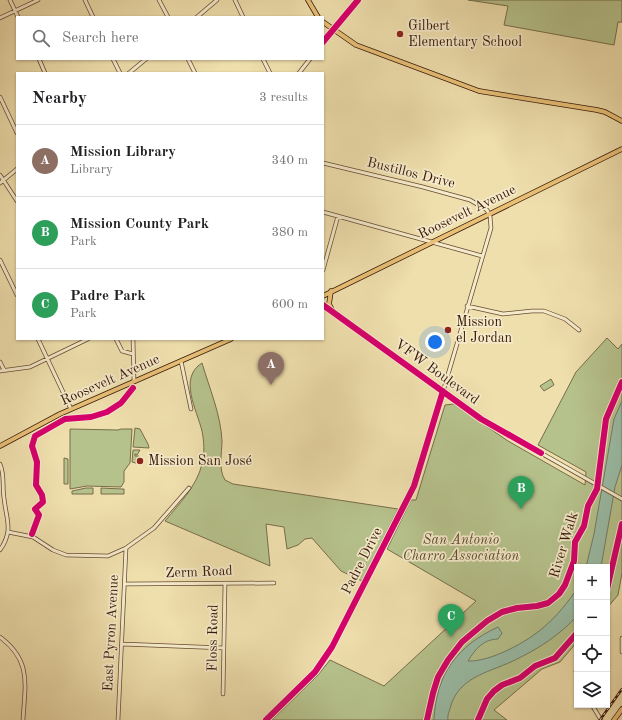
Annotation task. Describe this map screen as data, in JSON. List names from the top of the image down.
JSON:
{
  "streets": {
    "main road": ["Roosevelt Avenue"],
    "street": [
      "Bustillos Drive",
      "VFW Boulevard",
      "Padre Drive",
      "Zerm Road",
      "East Pyron Avenue",
      "Floss Road"
    ],
    "cycle path": ["River Walk"]
  },
  "crossings": [
    ["Bustillos Drive", "Roosevelt Avenue"],
    ["Bustillos Drive", "Padre Drive"],
    ["Roosevelt Avenue", "Padre Drive"],
    ["VFW Boulevard", "Padre Drive"],
    ["Zerm Road", "East Pyron Avenue"],
    ["Zerm Road", "Floss Road"]
  ],
  "parks": ["San Antonio Charro Association"],
  "places": ["Gilbert Elementary School", "Mission el Jordan", "Mission San José"],
  "page": {
    "search": "Search here",
    "heading": ["Nearby", "3 results"],
    "list": [
      {
        "mark": "A",
        "name": "Mission Library",
        "note": "Library",
        "value": "340 m"
      },
      {
        "mark": "B",
        "name": "Mission County Park",
        "note": "Park",
        "value": "380 m"
      },
      {
        "mark": "C",
        "name": "Padre Park",
        "note": "Park",
        "value": "600 m"
      }
    ],
    "pins": ["A", "B", "C"],
    "map_buttons": ["+", "−"]
  }
}
